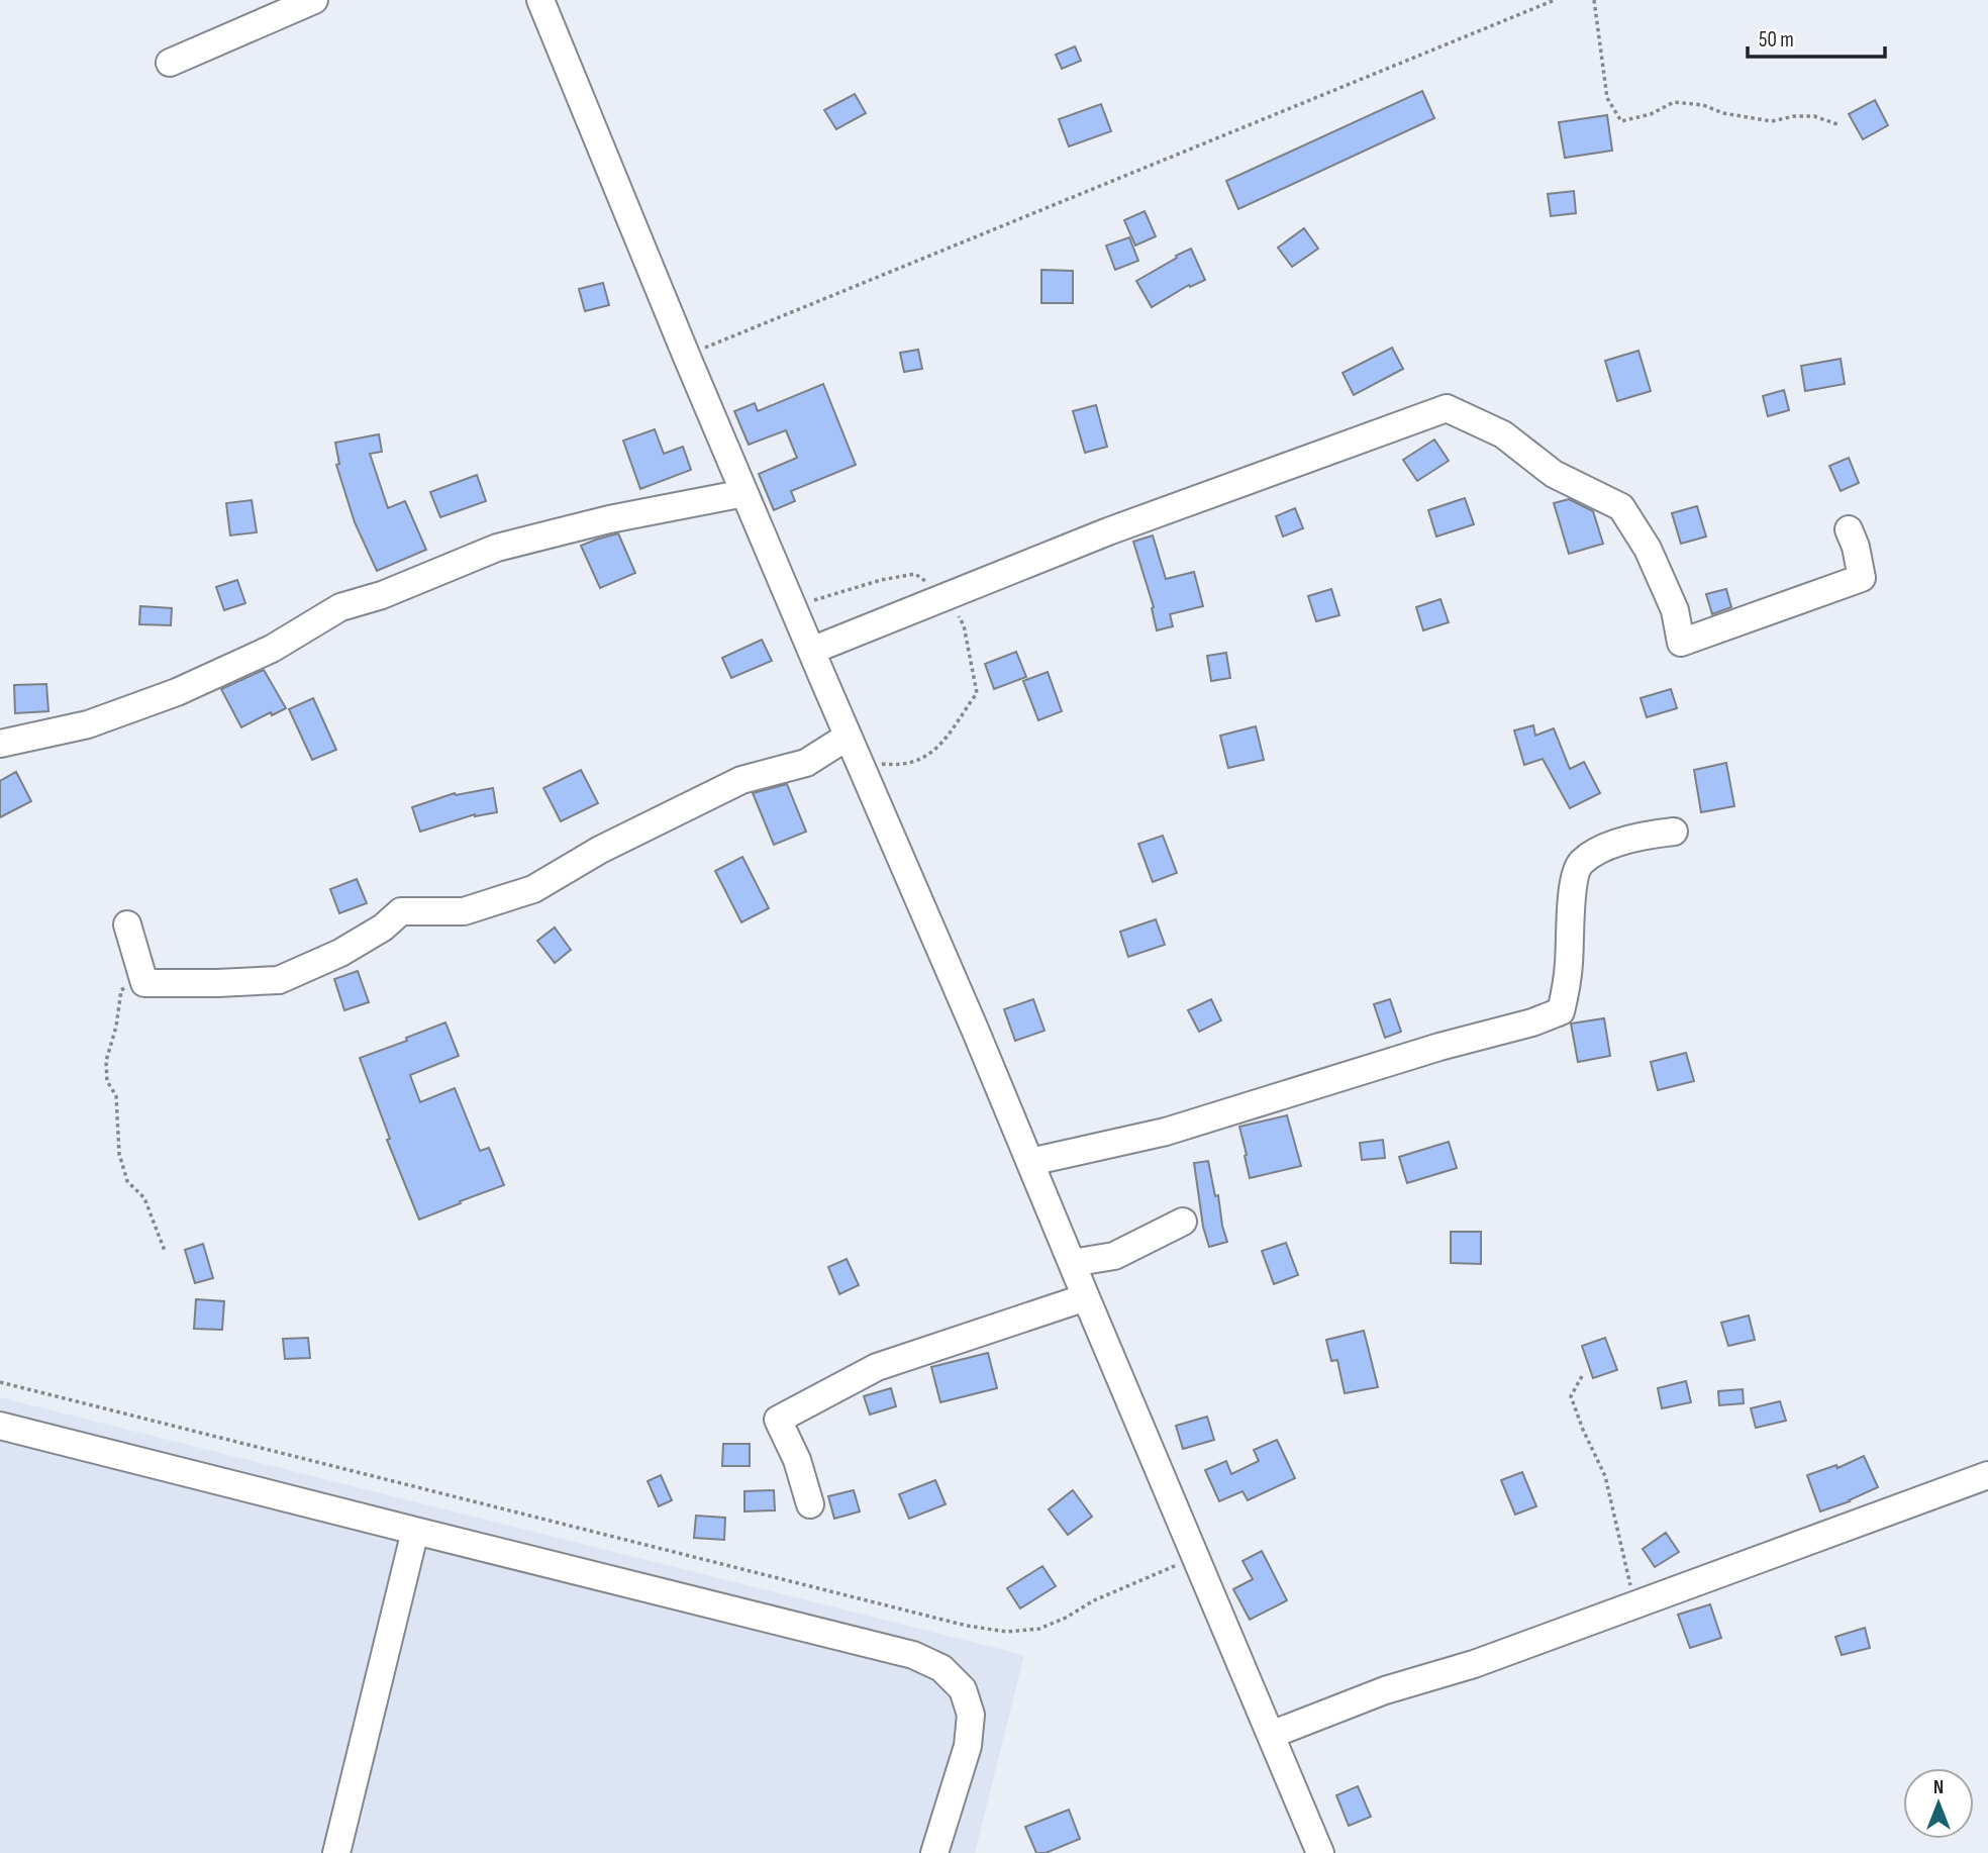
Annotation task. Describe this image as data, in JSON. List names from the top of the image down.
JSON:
{
  "scale_bar": "50 m",
  "north": "top"
}
